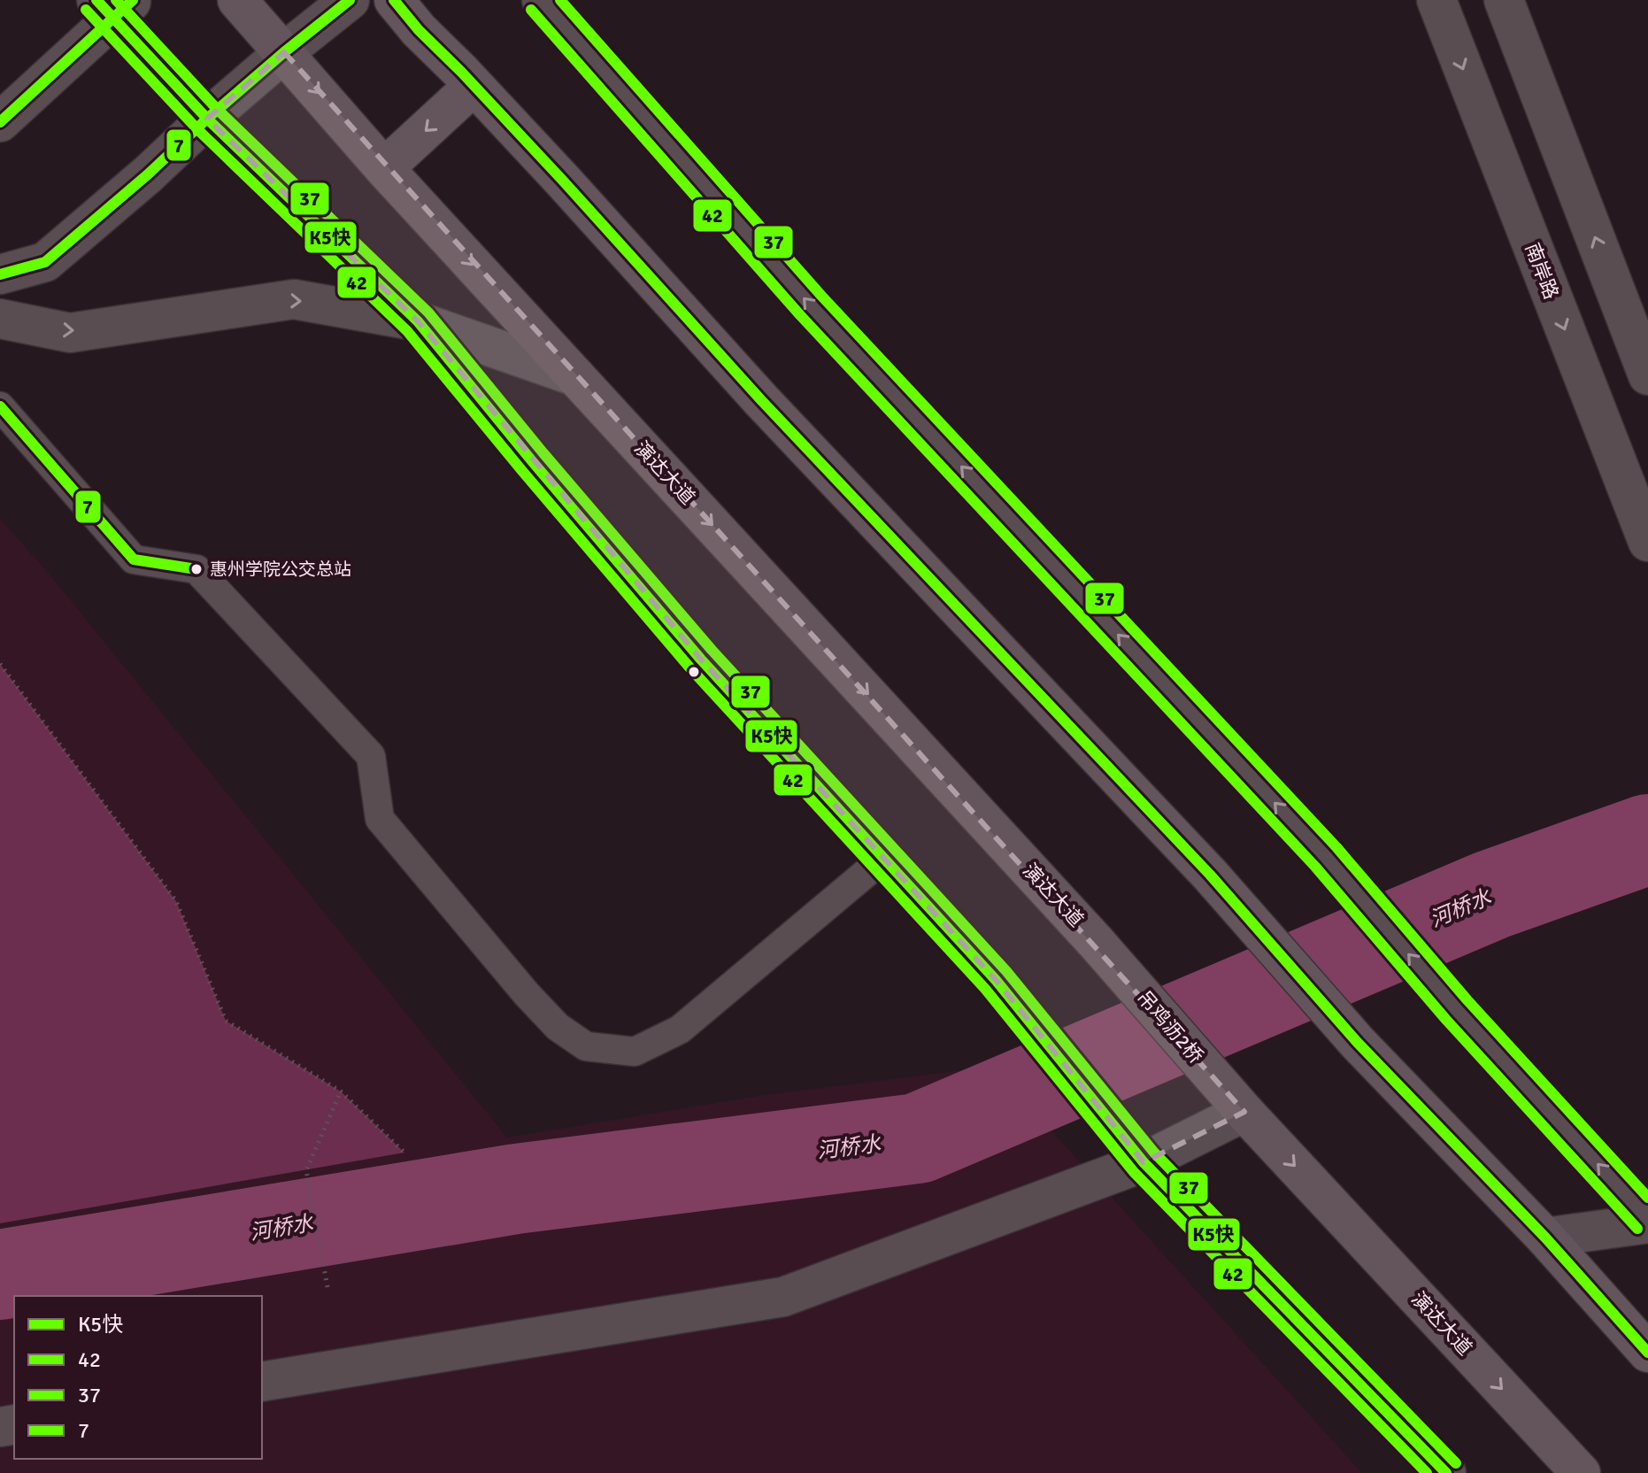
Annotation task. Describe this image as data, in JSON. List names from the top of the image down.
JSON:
{
  "streets": {
    "main road": ["南岸路", "演达大道", "吊鸡沥2桥"]
  },
  "crossings": [
    ["演达大道", "吊鸡沥2桥"]
  ],
  "water": ["河桥水"],
  "places": ["惠州学院公交总站"],
  "lines": [
    "transit line K5快",
    "transit line 37",
    "transit line 7",
    "transit line 42"
  ],
  "legend": [
    "K5快",
    "42",
    "37",
    "7"
  ]
}
